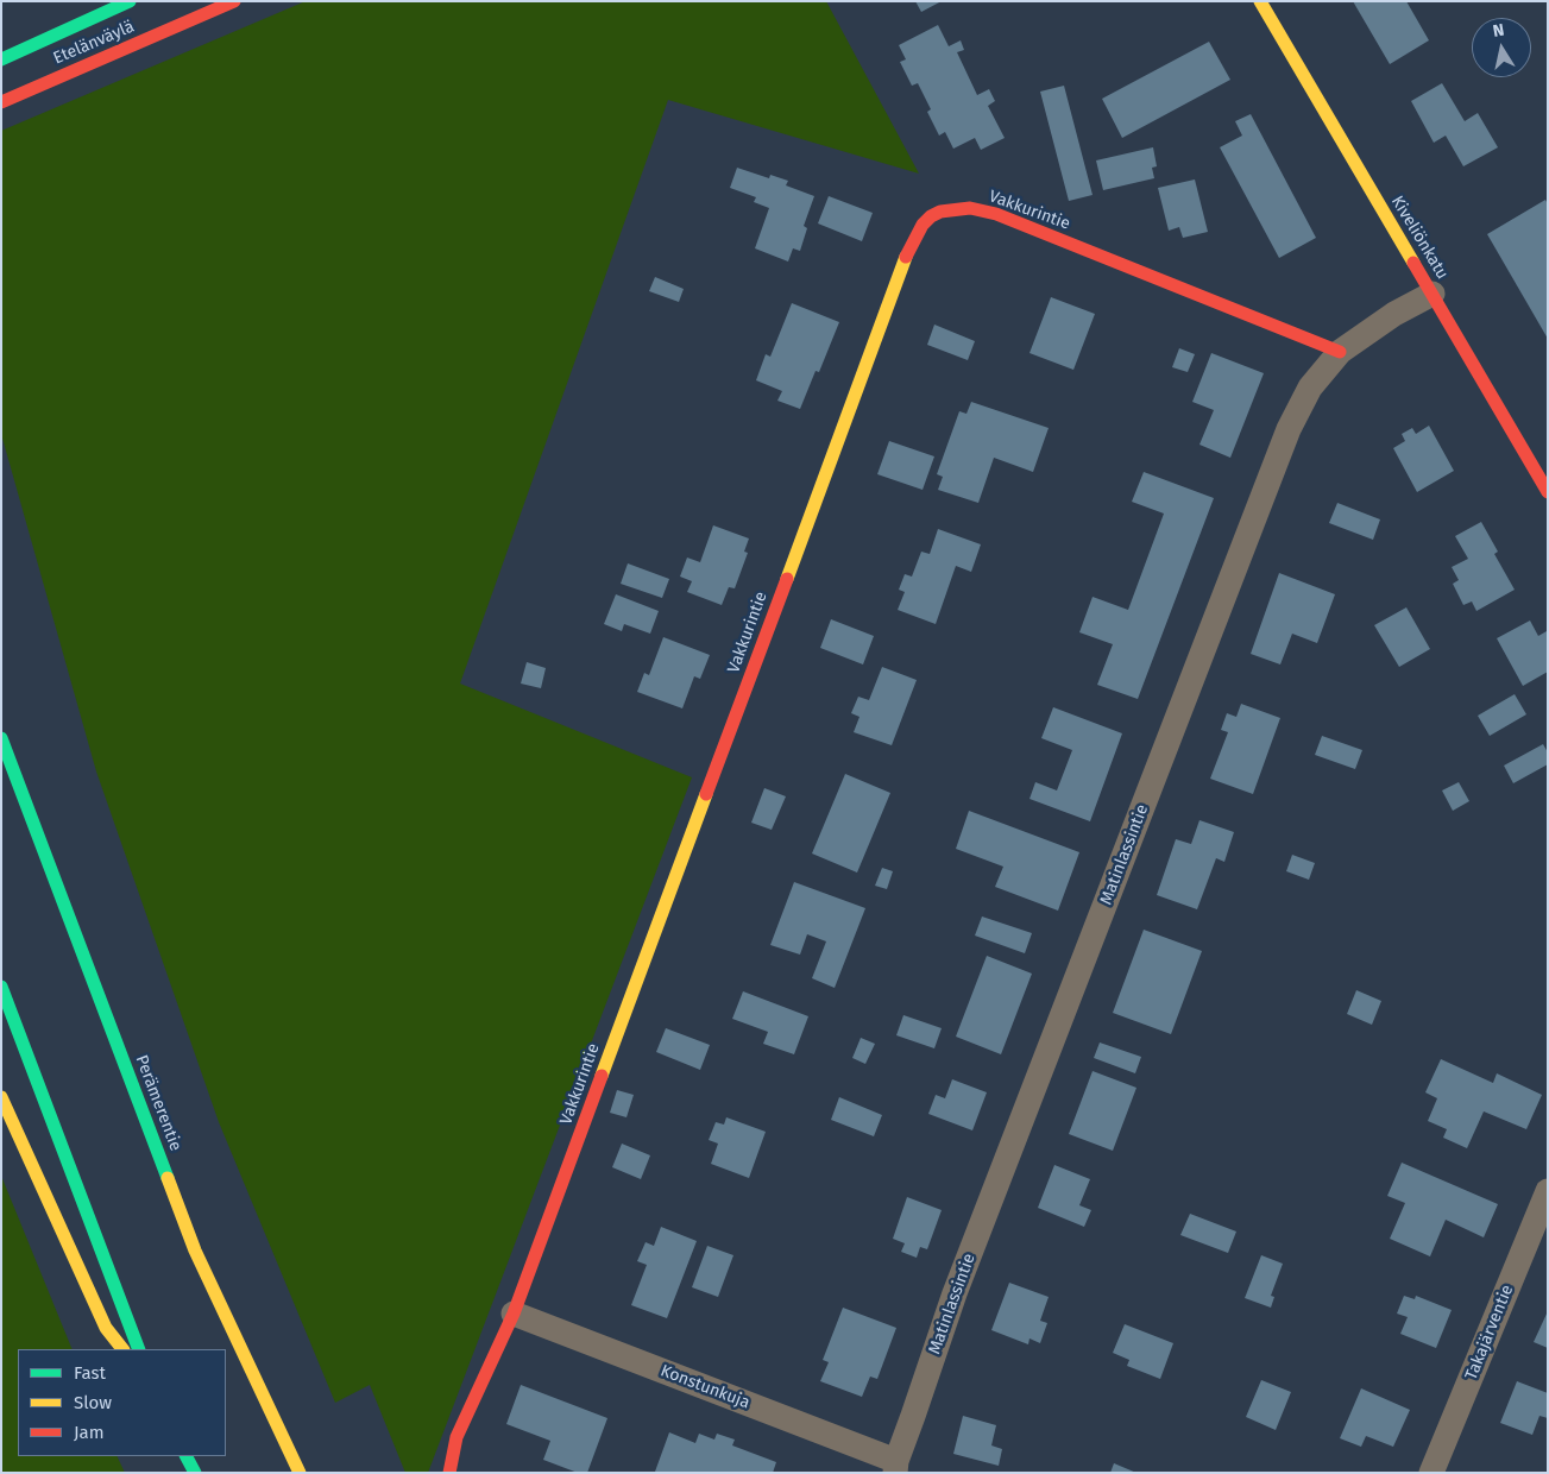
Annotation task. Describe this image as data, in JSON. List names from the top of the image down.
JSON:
{
  "streets": {
    "main road": [
      "Etelänväylä",
      "Vakkurintie",
      "Kiveliönkatu",
      "Perämerentie"
    ],
    "street": ["Matinlassintie", "Takajärventie", "Konstunkuja"]
  },
  "crossings": [
    ["Vakkurintie", "Matinlassintie"],
    ["Vakkurintie", "Konstunkuja"],
    ["Kiveliönkatu", "Matinlassintie"],
    ["Matinlassintie", "Konstunkuja"]
  ],
  "legend": ["Fast", "Slow", "Jam"],
  "north": "top"
}
